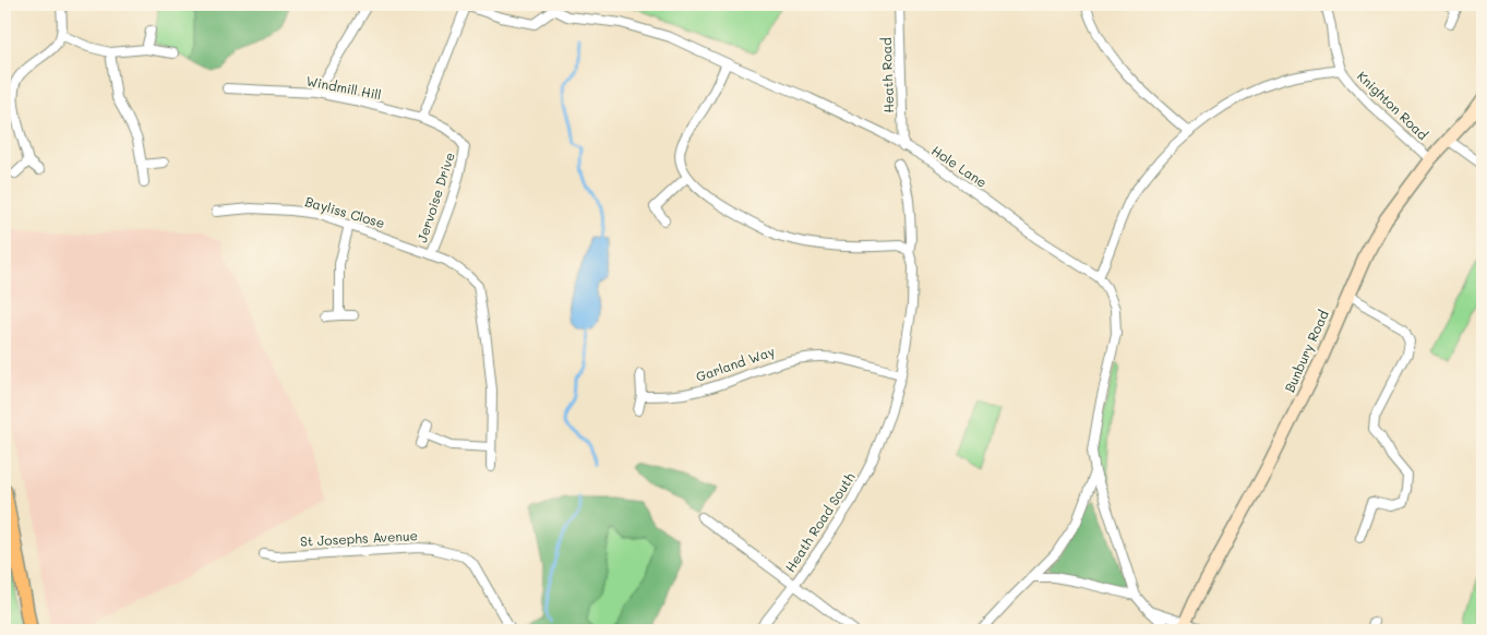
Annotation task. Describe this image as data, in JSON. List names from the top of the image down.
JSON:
{
  "streets": {
    "main road": ["Bunbury Road"],
    "street": [
      "Heath Road",
      "Windmill Hill",
      "Knighton Road",
      "Hole Lane",
      "Jervoise Drive",
      "Bayliss Close",
      "Garland Way",
      "Heath Road South",
      "St Josephs Avenue"
    ]
  },
  "crossings": [
    ["Heath Road", "Hole Lane"],
    ["Windmill Hill", "Jervoise Drive"],
    ["Knighton Road", "Bunbury Road"],
    ["Jervoise Drive", "Bayliss Close"],
    ["Garland Way", "Heath Road South"]
  ]
}
